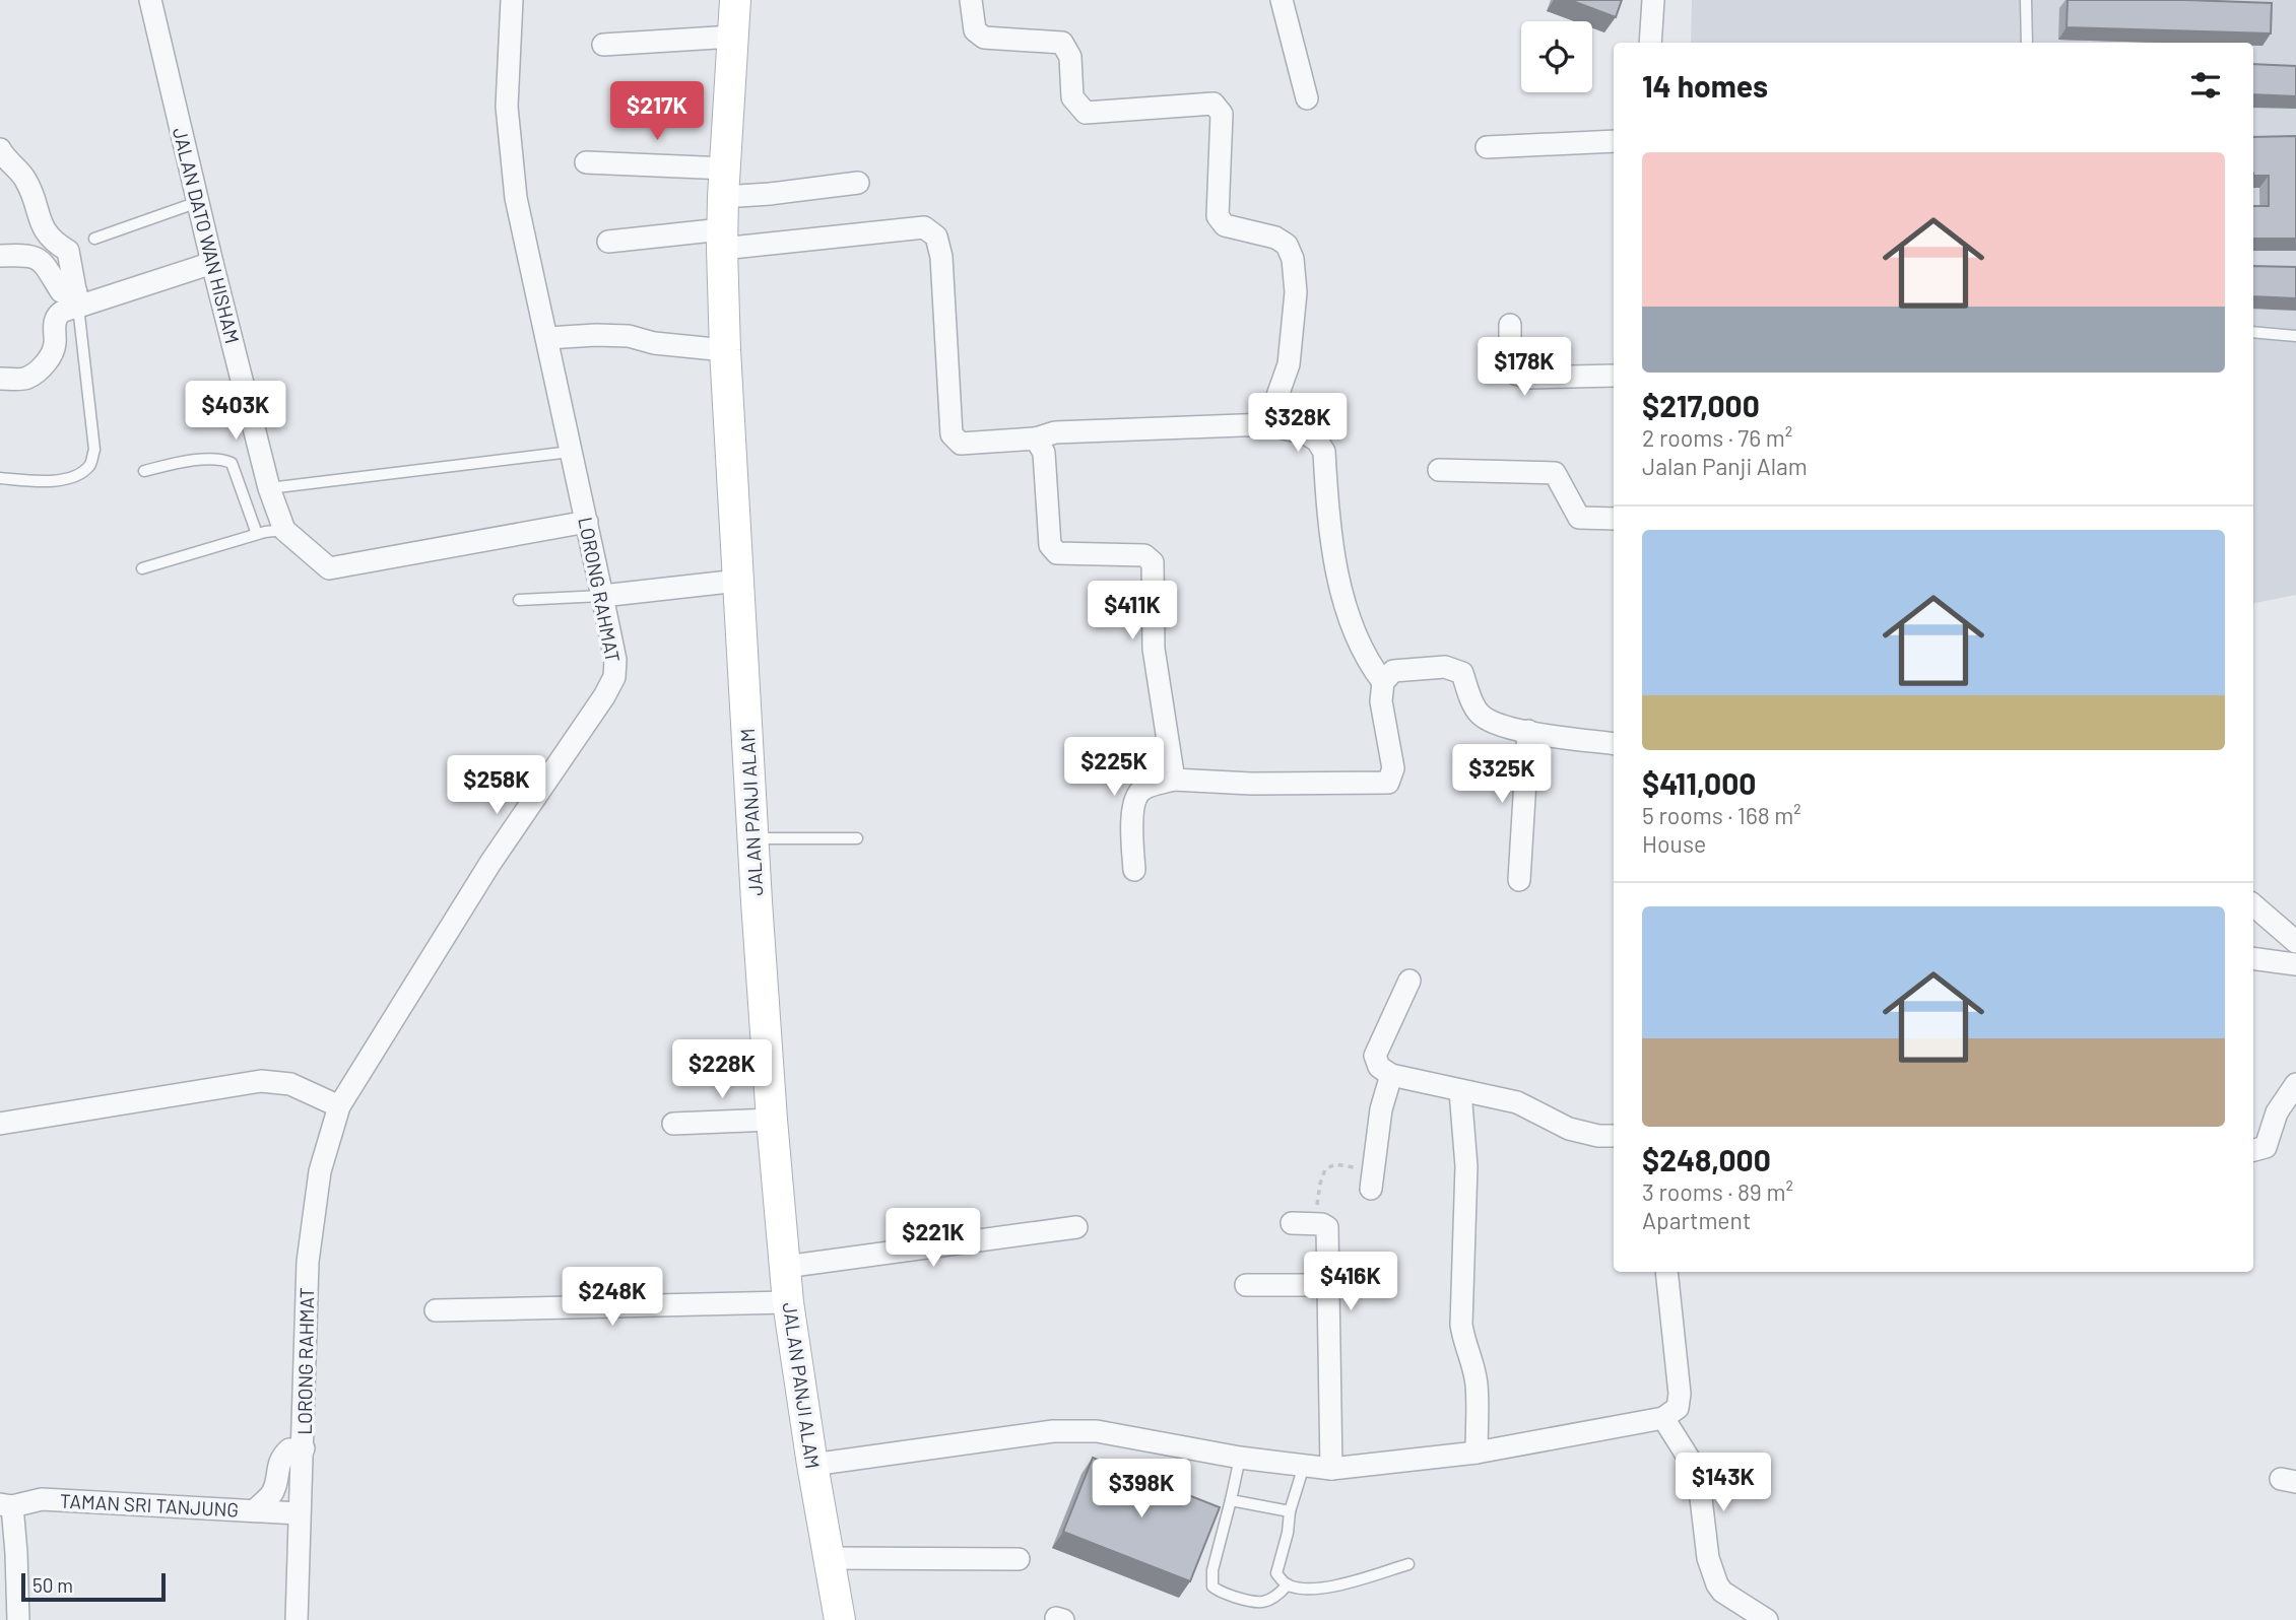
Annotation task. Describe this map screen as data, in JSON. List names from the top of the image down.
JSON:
{
  "streets": {
    "main road": ["JALAN PANJI ALAM"],
    "street": ["JALAN DATO WAN HISHAM", "LORONG RAHMAT", "TAMAN SRI TANJUNG"]
  },
  "crossings": [
    ["JALAN DATO WAN HISHAM", "LORONG RAHMAT"],
    ["LORONG RAHMAT", "TAMAN SRI TANJUNG"]
  ],
  "scale_bar": "50 m",
  "page": {
    "heading": "14 homes",
    "price": [
      "$217K",
      "$178K",
      "$403K",
      "$328K",
      "$411K",
      "$225K",
      "$325K",
      "$258K",
      "$228K",
      "$221K",
      "$416K",
      "$248K",
      "$143K",
      "$398K"
    ],
    "list": [
      {
        "name": "$217,000",
        "note": "2 rooms · 76 m² · Jalan Panji Alam"
      },
      {
        "name": "$411,000",
        "note": "5 rooms · 168 m² · House"
      },
      {
        "name": "$248,000",
        "note": "3 rooms · 89 m² · Apartment"
      }
    ],
    "scale": "50 m"
  }
}
